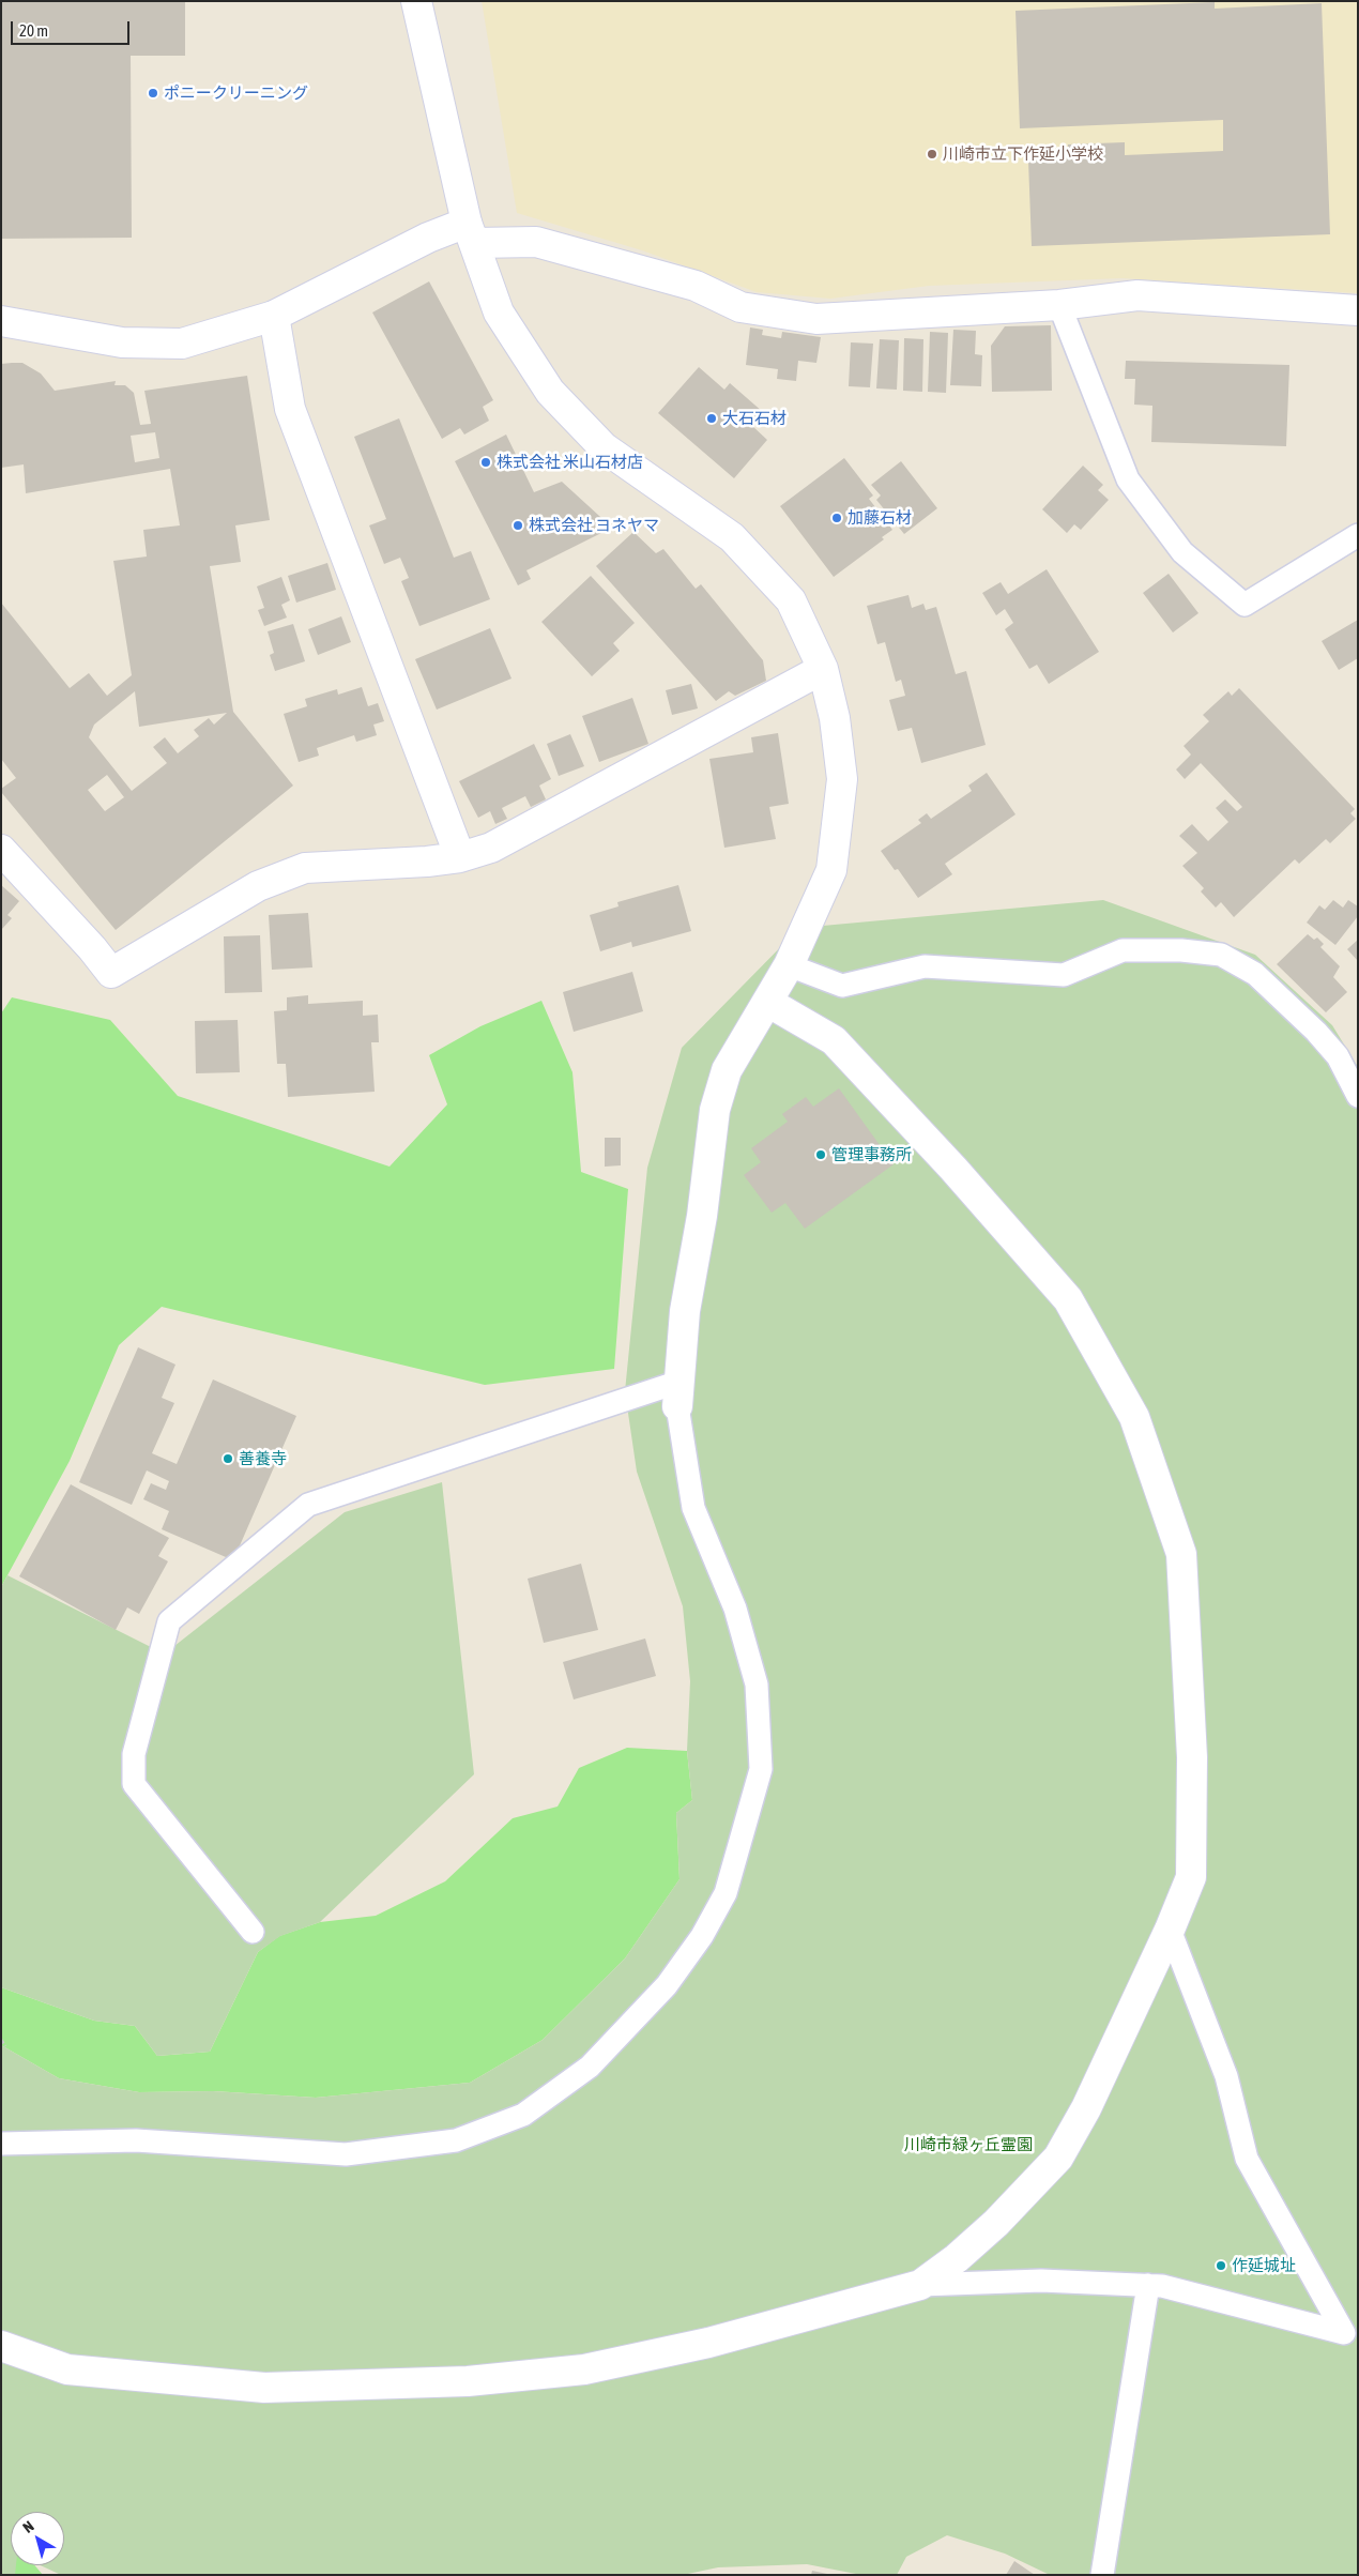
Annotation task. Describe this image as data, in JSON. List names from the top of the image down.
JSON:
{
  "parks": ["川崎市緑ヶ丘霊園"],
  "places": [
    "ポニークリーニング",
    "川崎市立下作延小学校",
    "大石石材",
    "株式会社 米山石材店",
    "加藤石材",
    "株式会社 ヨネヤマ",
    "管理事務所",
    "善養寺",
    "作延城址"
  ],
  "scale_bar": "20 m",
  "north": "top left"
}
